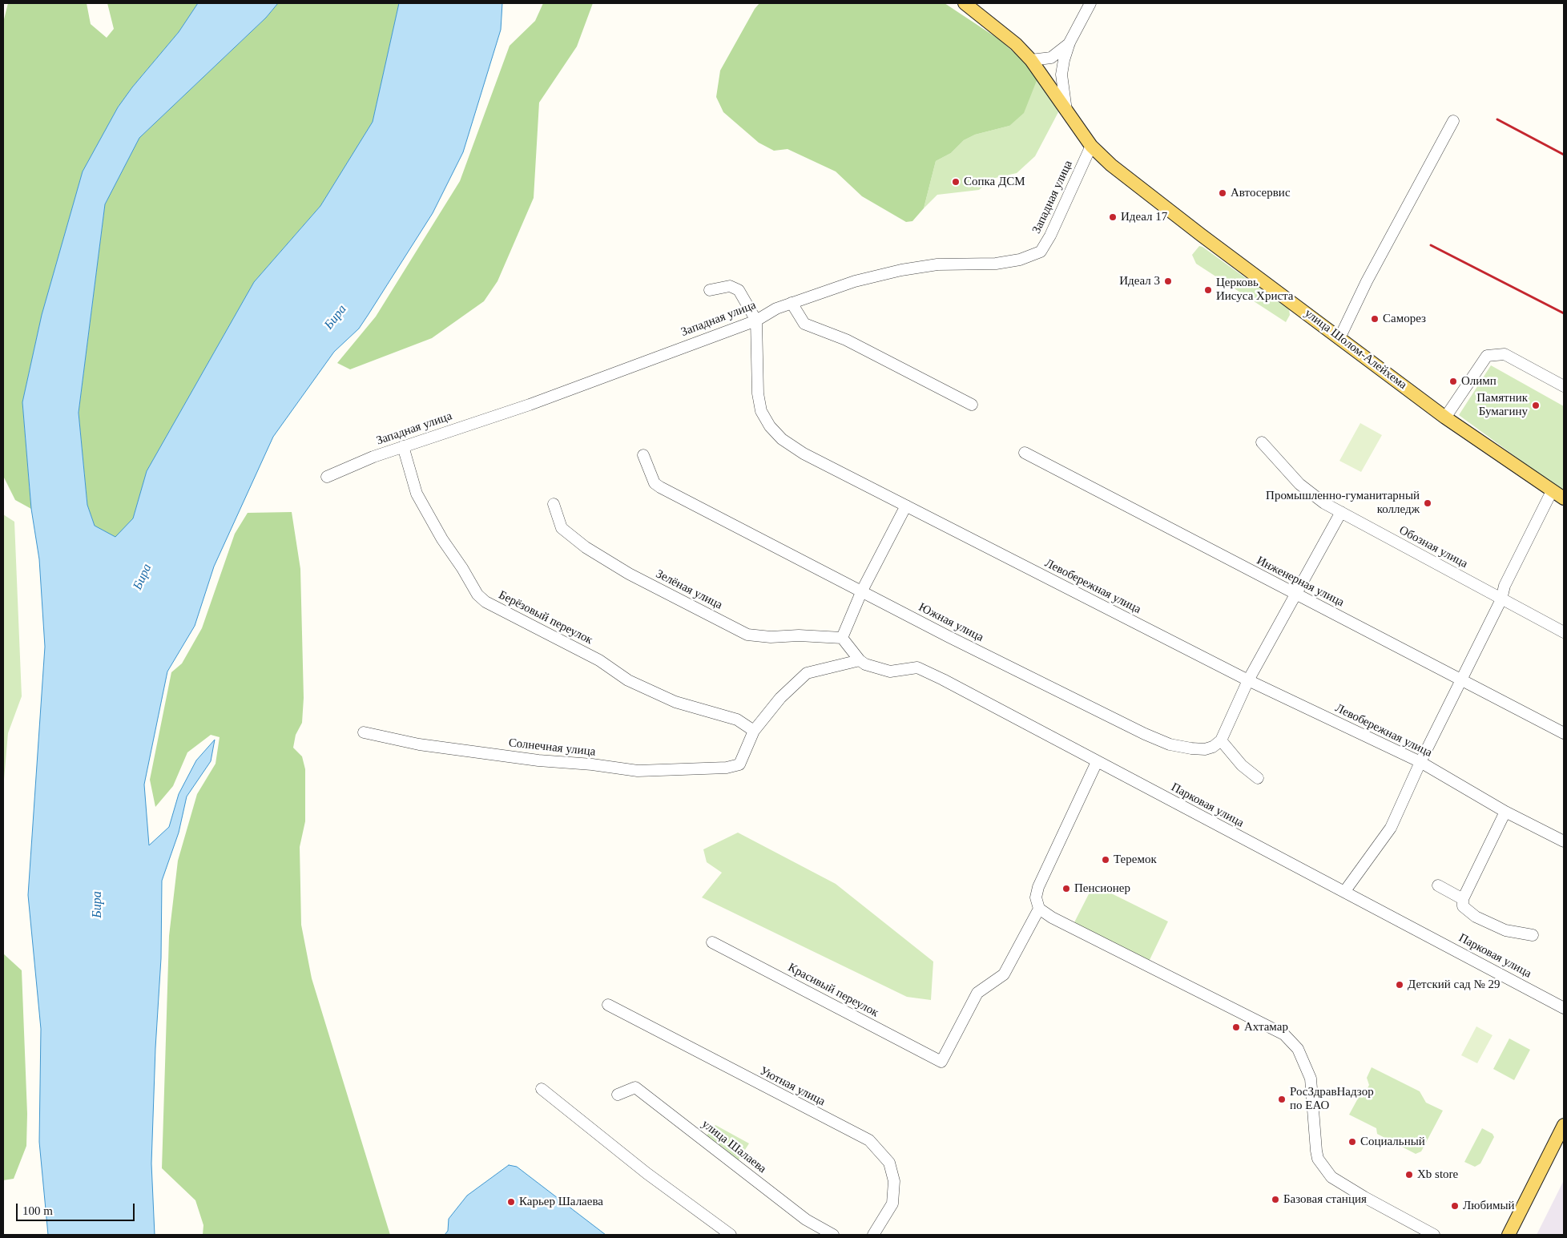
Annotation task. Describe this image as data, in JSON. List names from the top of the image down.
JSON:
{
  "streets": {
    "main road": ["улица Шолом-Алейхема"],
    "street": [
      "Западная улица",
      "Обозная улица",
      "Инженерная улица",
      "Левобережная улица",
      "Зелёная улица",
      "Берёзовый переулок",
      "Южная улица",
      "Солнечная улица",
      "Парковая улица",
      "Красивый переулок",
      "Уютная улица",
      "улица Шалаева"
    ]
  },
  "crossings": [
    ["Западная улица", "улица Шолом-Алейхема"],
    ["Западная улица", "Левобережная улица"],
    ["Западная улица", "Берёзовый переулок"],
    ["Берёзовый переулок", "Солнечная улица"]
  ],
  "water": ["Бира"],
  "places": [
    "Сопка ДСМ",
    "Автосервис",
    "Идеал 17",
    "Идеал 3",
    "Церковь Иисуса Христа",
    "Саморез",
    "Олимп",
    "Памятник Бумагину",
    "Промышленно-гуманитарный колледж",
    "Теремок",
    "Пенсионер",
    "Детский сад № 29",
    "Ахтамар",
    "РосЗдравНадзор по ЕАО",
    "Социальный",
    "Xb store",
    "Базовая станция",
    "Карьер Шалаева",
    "Любимый"
  ],
  "scale_bar": "100 m"
}
